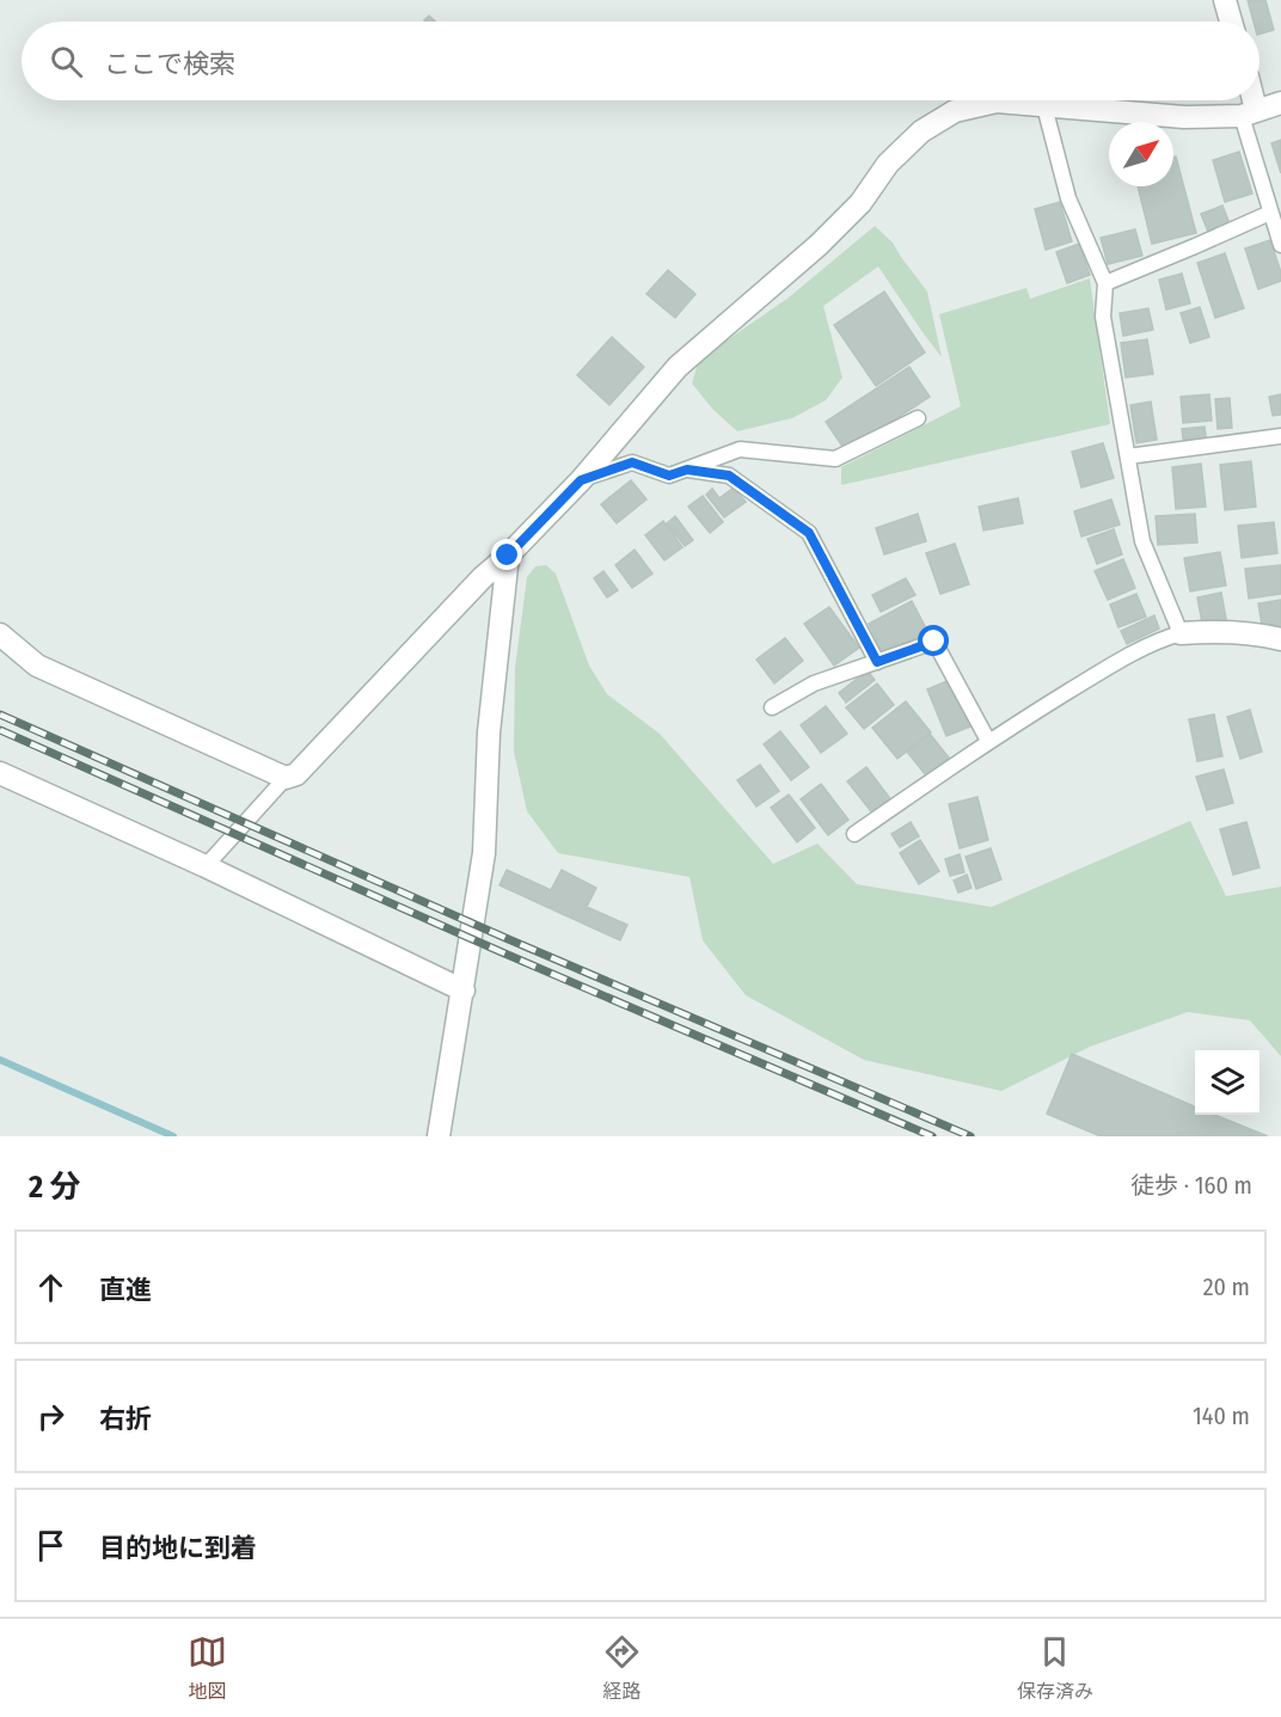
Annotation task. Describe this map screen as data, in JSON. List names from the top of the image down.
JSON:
{
  "north": "top right",
  "page": {
    "search": "ここで検索",
    "heading": ["2 分", "徒歩 · 160 m"],
    "list": [
      ["直進", "20 m"],
      ["右折", "140 m"],
      "目的地に到着"
    ],
    "nav": ["地図", "経路", "保存済み"]
  }
}
